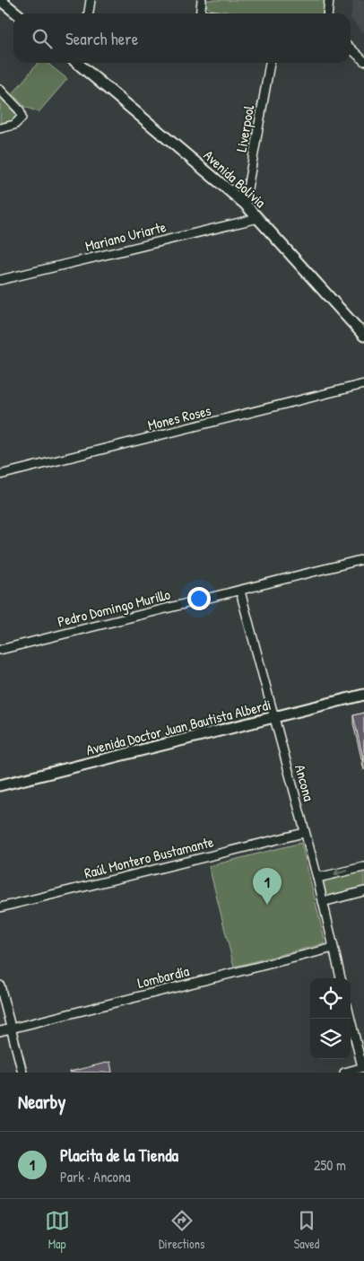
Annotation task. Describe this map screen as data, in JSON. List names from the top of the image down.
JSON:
{
  "streets": {
    "street": [
      "Liverpool",
      "Avenida Bolivia",
      "Mariano Uriarte",
      "Mones Roses",
      "Pedro Domingo Murillo",
      "Avenida Doctor Juan Bautista Alberdi",
      "Ancona",
      "Raúl Montero Bustamante",
      "Lombardía"
    ]
  },
  "crossings": [
    ["Liverpool", "Avenida Bolivia"],
    ["Avenida Bolivia", "Mariano Uriarte"],
    ["Pedro Domingo Murillo", "Ancona"],
    ["Avenida Doctor Juan Bautista Alberdi", "Ancona"],
    ["Ancona", "Raúl Montero Bustamante"],
    ["Ancona", "Lombardía"]
  ],
  "page": {
    "search": "Search here",
    "pins": "1",
    "heading": "Nearby",
    "list": [
      {
        "mark": "1",
        "name": "Placita de la Tienda",
        "note": "Park · Ancona",
        "value": "250 m"
      }
    ],
    "nav": ["Map", "Directions", "Saved"]
  }
}
